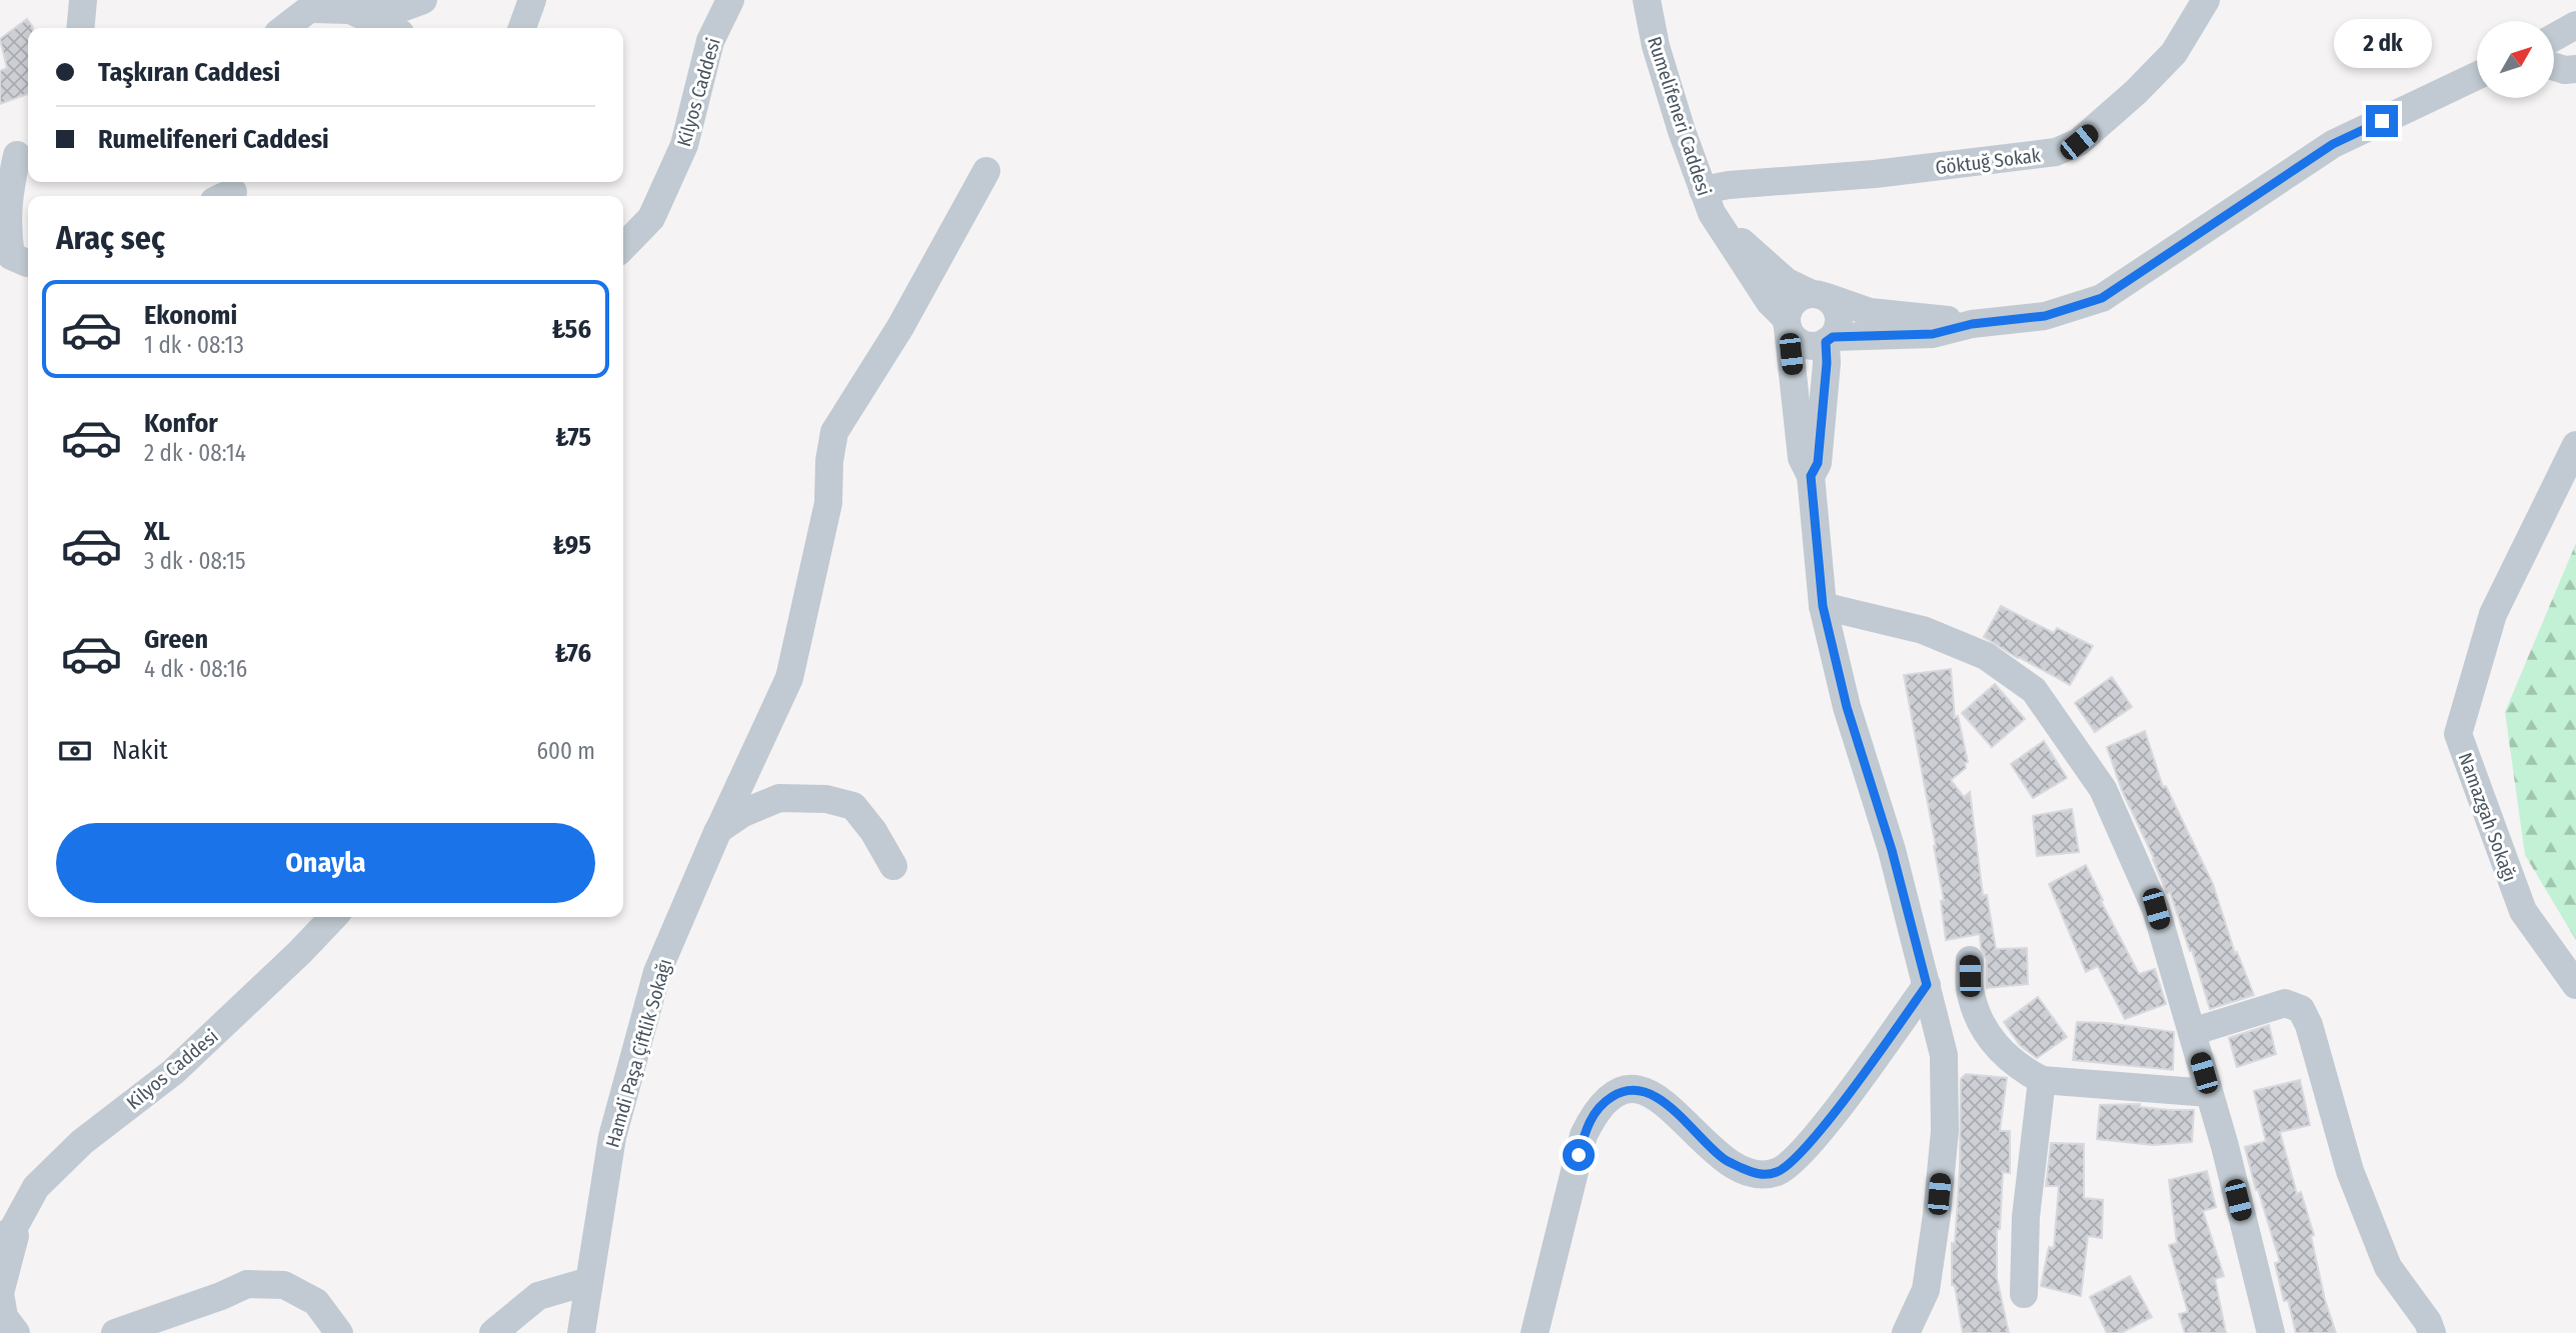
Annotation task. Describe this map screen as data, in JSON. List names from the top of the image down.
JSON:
{
  "streets": {
    "street": [
      "Kilyos Caddesi",
      "Rumelifeneri Caddesi",
      "Göktuğ Sokak",
      "Namazgah Sokağı",
      "Hamdi Paşa Çiftlik Sokağı"
    ]
  },
  "crossings": [
    ["Rumelifeneri Caddesi", "Göktuğ Sokak"]
  ],
  "north": "top right",
  "page": {
    "bubble": "2 dk",
    "banner": ["Taşkıran Caddesi", "Rumelifeneri Caddesi"],
    "heading": "Araç seç",
    "list": [
      {
        "name": "Ekonomi",
        "note": "1 dk · 08:13",
        "value": "₺56"
      },
      {
        "name": "Konfor",
        "note": "2 dk · 08:14",
        "value": "₺75"
      },
      {
        "name": "XL",
        "note": "3 dk · 08:15",
        "value": "₺95"
      },
      {
        "name": "Green",
        "note": "4 dk · 08:16",
        "value": "₺76"
      }
    ],
    "pay": ["Nakit", "600 m"],
    "buttons": "Onayla"
  }
}
